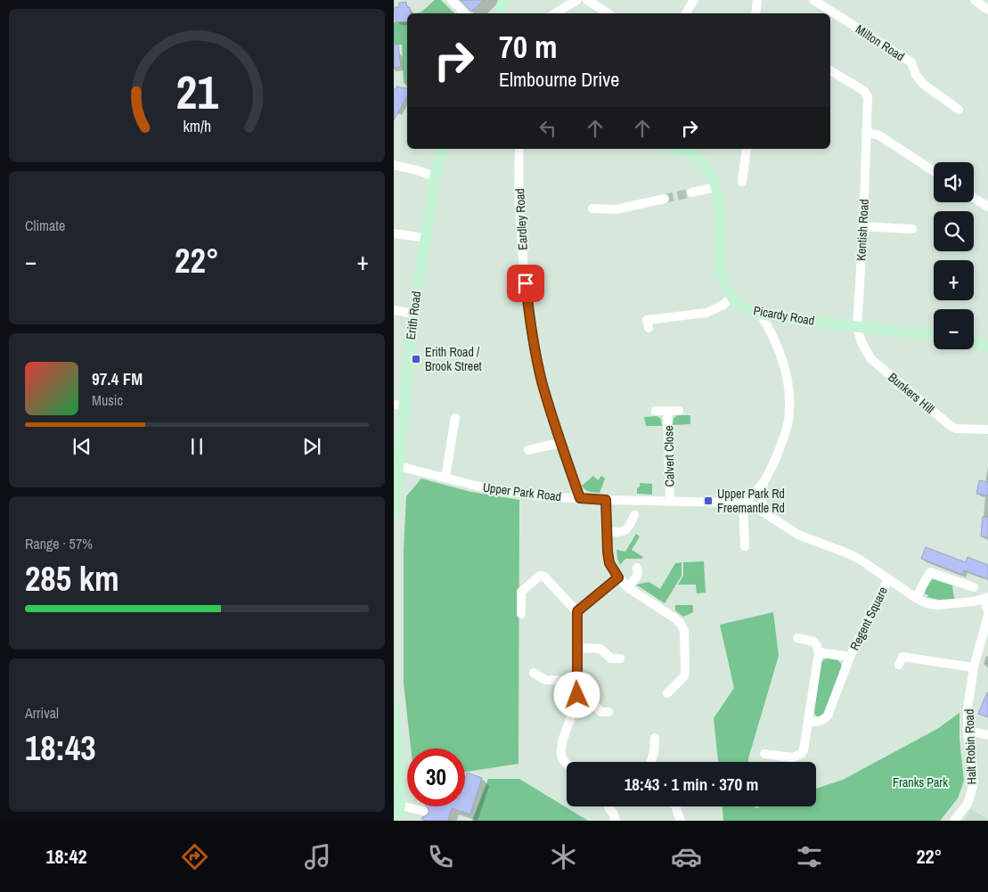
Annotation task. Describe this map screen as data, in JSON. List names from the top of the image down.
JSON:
{
  "streets": {
    "main road": ["Erith Road", "Picardy Road"],
    "street": [
      "Milton Road",
      "Eardley Road",
      "Kentish Road",
      "Bunkers Hill",
      "Calvert Close",
      "Upper Park Road",
      "Regent Square",
      "Halt Robin Road"
    ]
  },
  "crossings": [
    ["Eardley Road", "Upper Park Road"],
    ["Kentish Road", "Picardy Road"],
    ["Kentish Road", "Bunkers Hill"],
    ["Erith Road", "Upper Park Road"],
    ["Picardy Road", "Bunkers Hill"],
    ["Calvert Close", "Upper Park Road"],
    ["Upper Park Road", "Regent Square"],
    ["Upper Park Road", "Halt Robin Road"]
  ],
  "parks": ["Franks Park"],
  "places": {
    "transit": ["Erith Road / Brook Street", "Upper Park Rd Freemantle Rd"]
  },
  "page": {
    "turn": ["70 m", "Elmbourne Drive"],
    "map_buttons": ["+", "−"],
    "tile": [
      "Climate",
      ["Range · 57%", "285 km"],
      ["Arrival", "18:43"]
    ],
    "heat": ["−", "22°", "+"],
    "song": ["97.4 FM", "Music"],
    "limit": "30",
    "trip": "18:43 · 1 min · 370 m",
    "tabs": ["18:42", "22°"],
    "gauge": ["21", "km/h"]
  }
}
